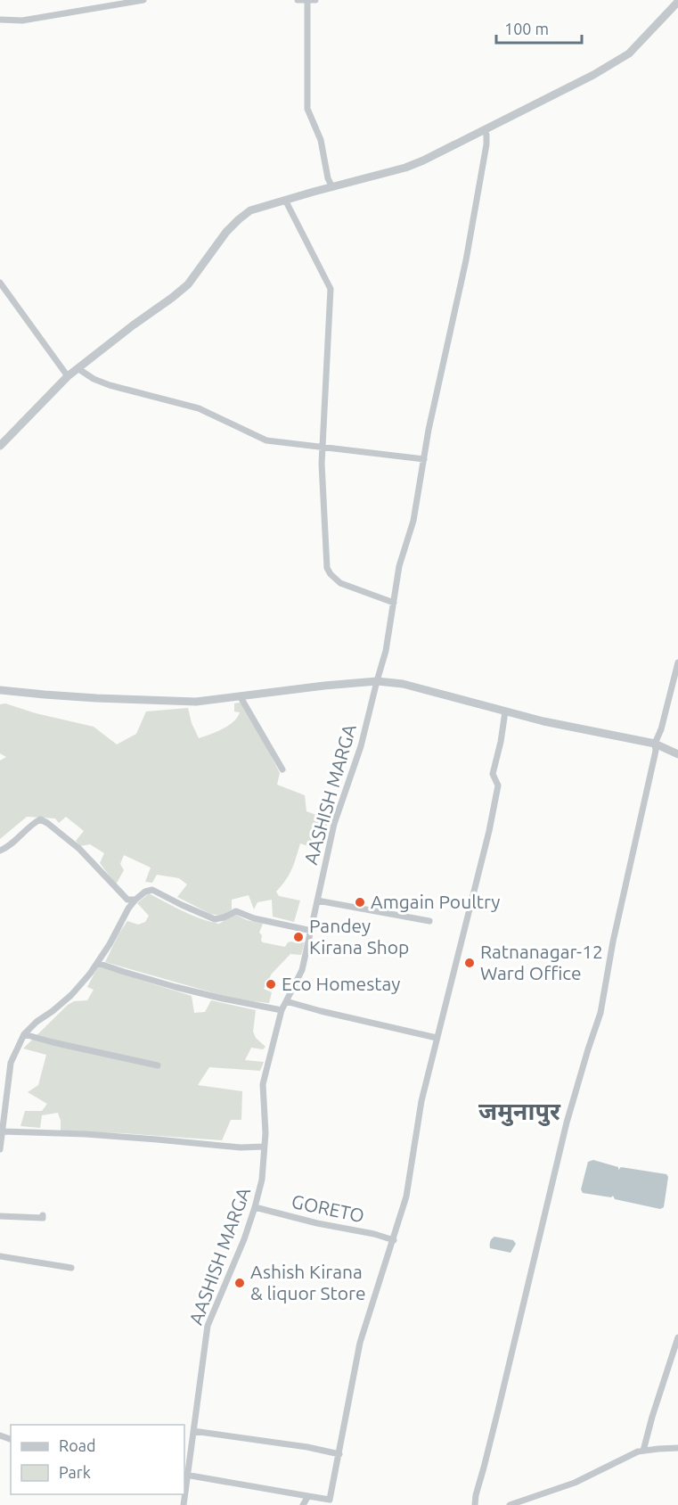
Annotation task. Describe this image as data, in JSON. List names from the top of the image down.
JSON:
{
  "streets": {
    "street": ["AASHISH MARGA", "GORETO"]
  },
  "crossings": [
    ["AASHISH MARGA", "GORETO"]
  ],
  "districts": ["जमुनापुर"],
  "places": [
    "Amgain Poultry",
    "Pandey Kirana Shop",
    "Ratnanagar-12 Ward Office",
    "Eco Homestay",
    "Ashish Kirana & liquor Store"
  ],
  "legend": ["Road", "Park"],
  "scale_bar": "100 m"
}
